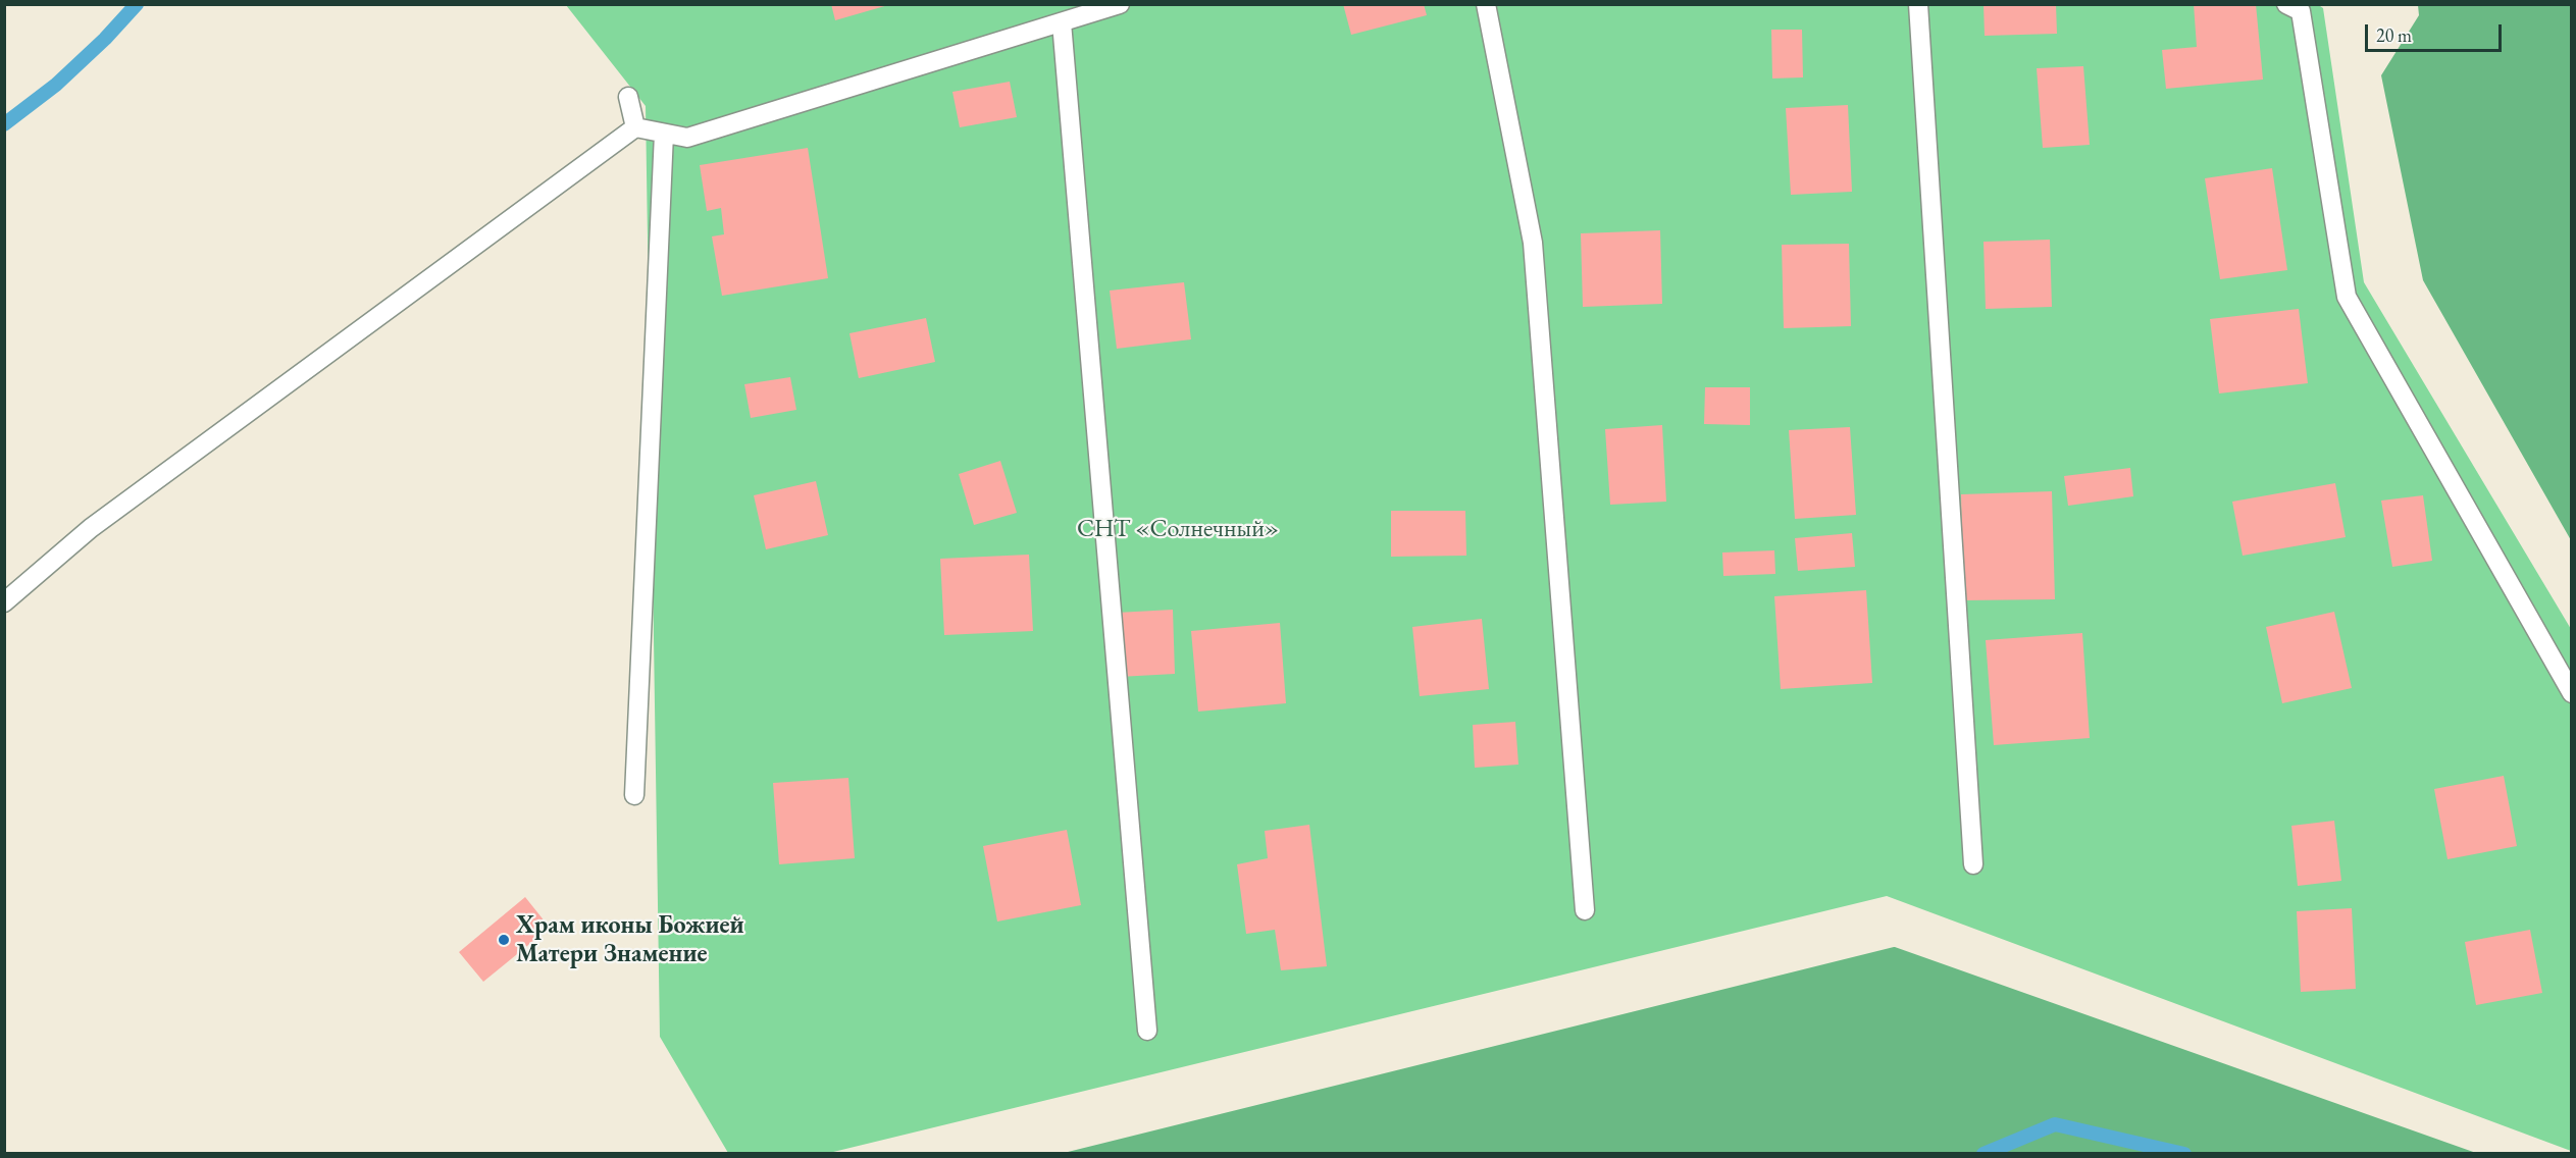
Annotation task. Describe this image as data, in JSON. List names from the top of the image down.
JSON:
{
  "parks": ["СНТ «Солнечный»"],
  "places": ["Храм иконы Божией Матери Знамение"],
  "scale_bar": "20 m"
}
